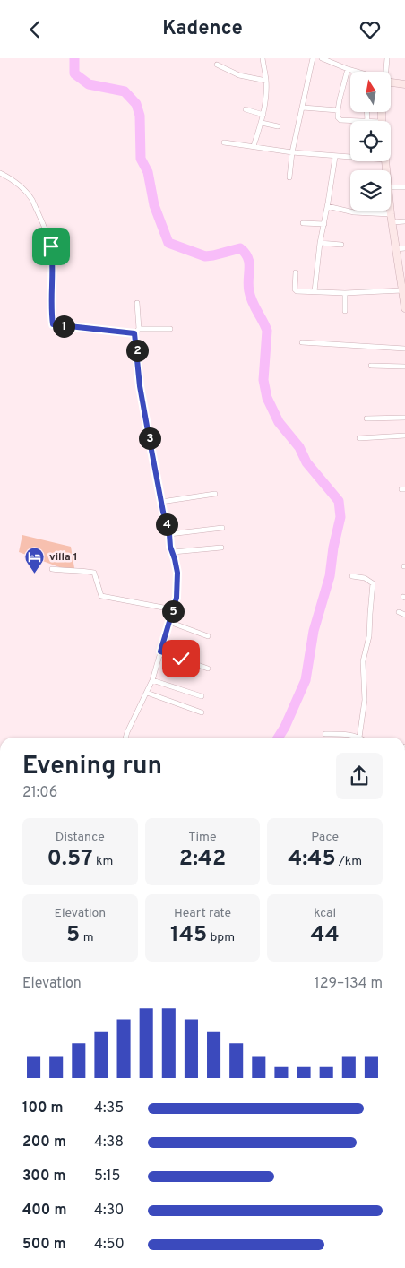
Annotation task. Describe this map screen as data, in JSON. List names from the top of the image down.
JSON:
{
  "places": {
    "hotel": ["villa 1"]
  },
  "north": "top",
  "page": {
    "header": "Kadence",
    "pins": [
      "1",
      "2",
      "3",
      "4",
      "5"
    ],
    "heading": ["Evening run", "21:06"],
    "stats": [
      ["Distance", "0.57 km"],
      ["Time", "2:42"],
      ["Pace", "4:45 /km"],
      ["Elevation", "5 m"],
      ["Heart rate", "145 bpm"],
      ["kcal", "44"]
    ],
    "chart": ["Elevation", "129–134 m"],
    "list": [
      {
        "name": "100 m",
        "note": "4:35"
      },
      {
        "name": "200 m",
        "note": "4:38"
      },
      {
        "name": "300 m",
        "note": "5:15"
      },
      {
        "name": "400 m",
        "note": "4:30"
      },
      {
        "name": "500 m",
        "note": "4:50"
      }
    ]
  }
}
